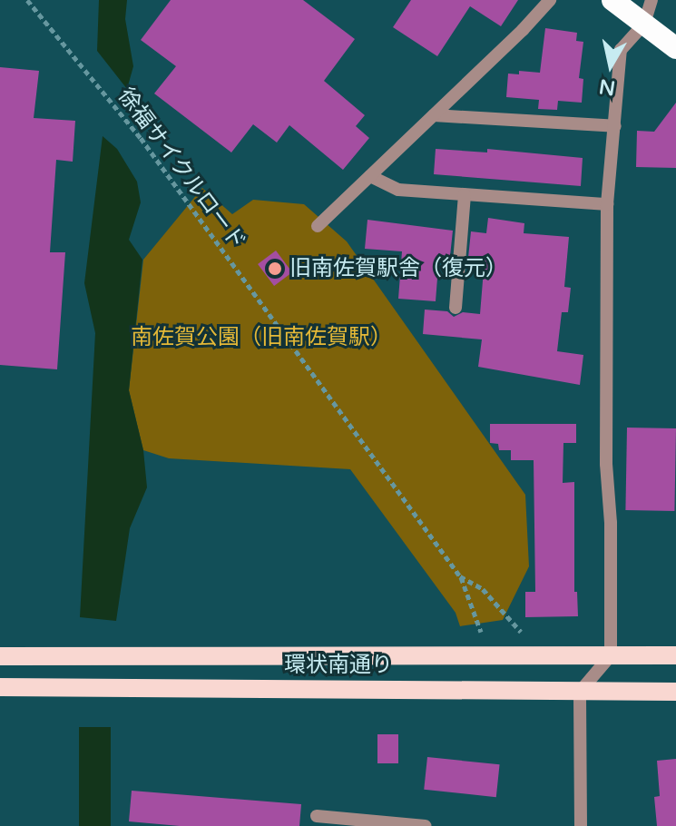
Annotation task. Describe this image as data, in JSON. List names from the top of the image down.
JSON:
{
  "streets": {
    "main road": ["環状南通り"],
    "path": ["徐福サイクルロード"]
  },
  "parks": ["南佐賀公園（旧南佐賀駅）"],
  "places": ["旧南佐賀駅舎（復元）"],
  "north": "bottom"
}
